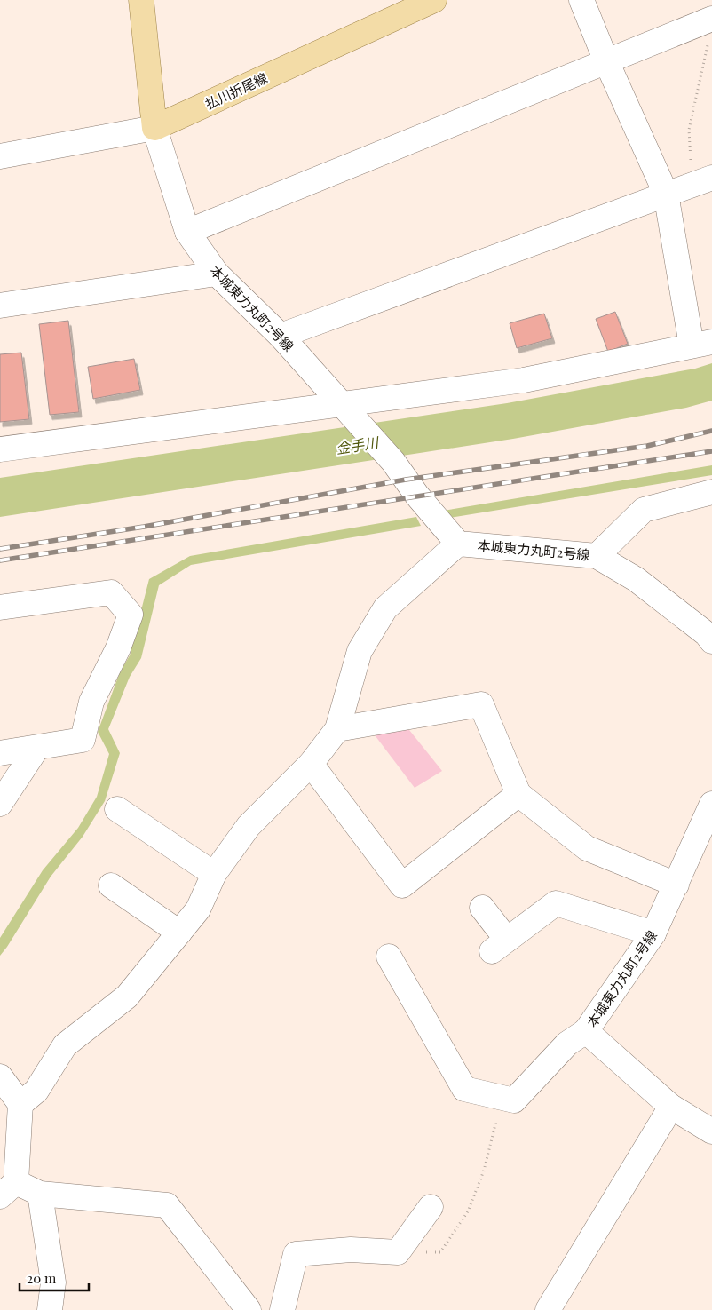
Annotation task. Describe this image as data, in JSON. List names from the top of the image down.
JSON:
{
  "streets": {
    "main road": ["払川折尾線"],
    "street": ["本城東力丸町2号線"]
  },
  "crossings": [
    ["払川折尾線", "本城東力丸町2号線"]
  ],
  "water": ["金手川"],
  "scale_bar": "20 m"
}
